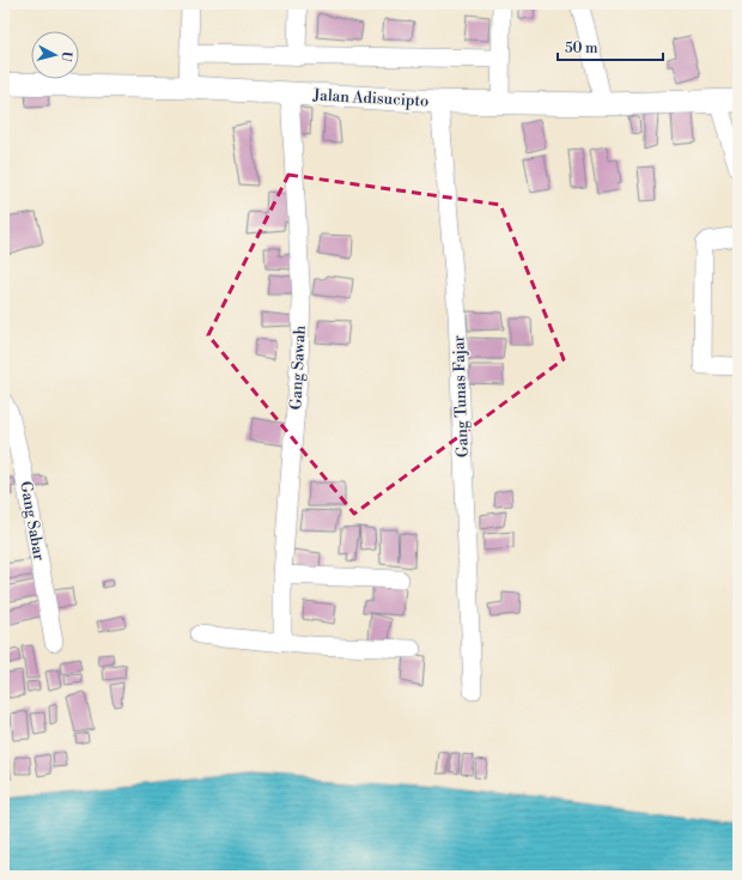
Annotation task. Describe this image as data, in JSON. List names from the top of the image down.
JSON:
{
  "streets": {
    "main road": ["Jalan Adisucipto"],
    "street": ["Gang Sawah", "Gang Tunas Fajar", "Gang Sabar"]
  },
  "crossings": [
    ["Jalan Adisucipto", "Gang Sawah"],
    ["Jalan Adisucipto", "Gang Tunas Fajar"]
  ],
  "scale_bar": "50 m",
  "north": "right"
}
